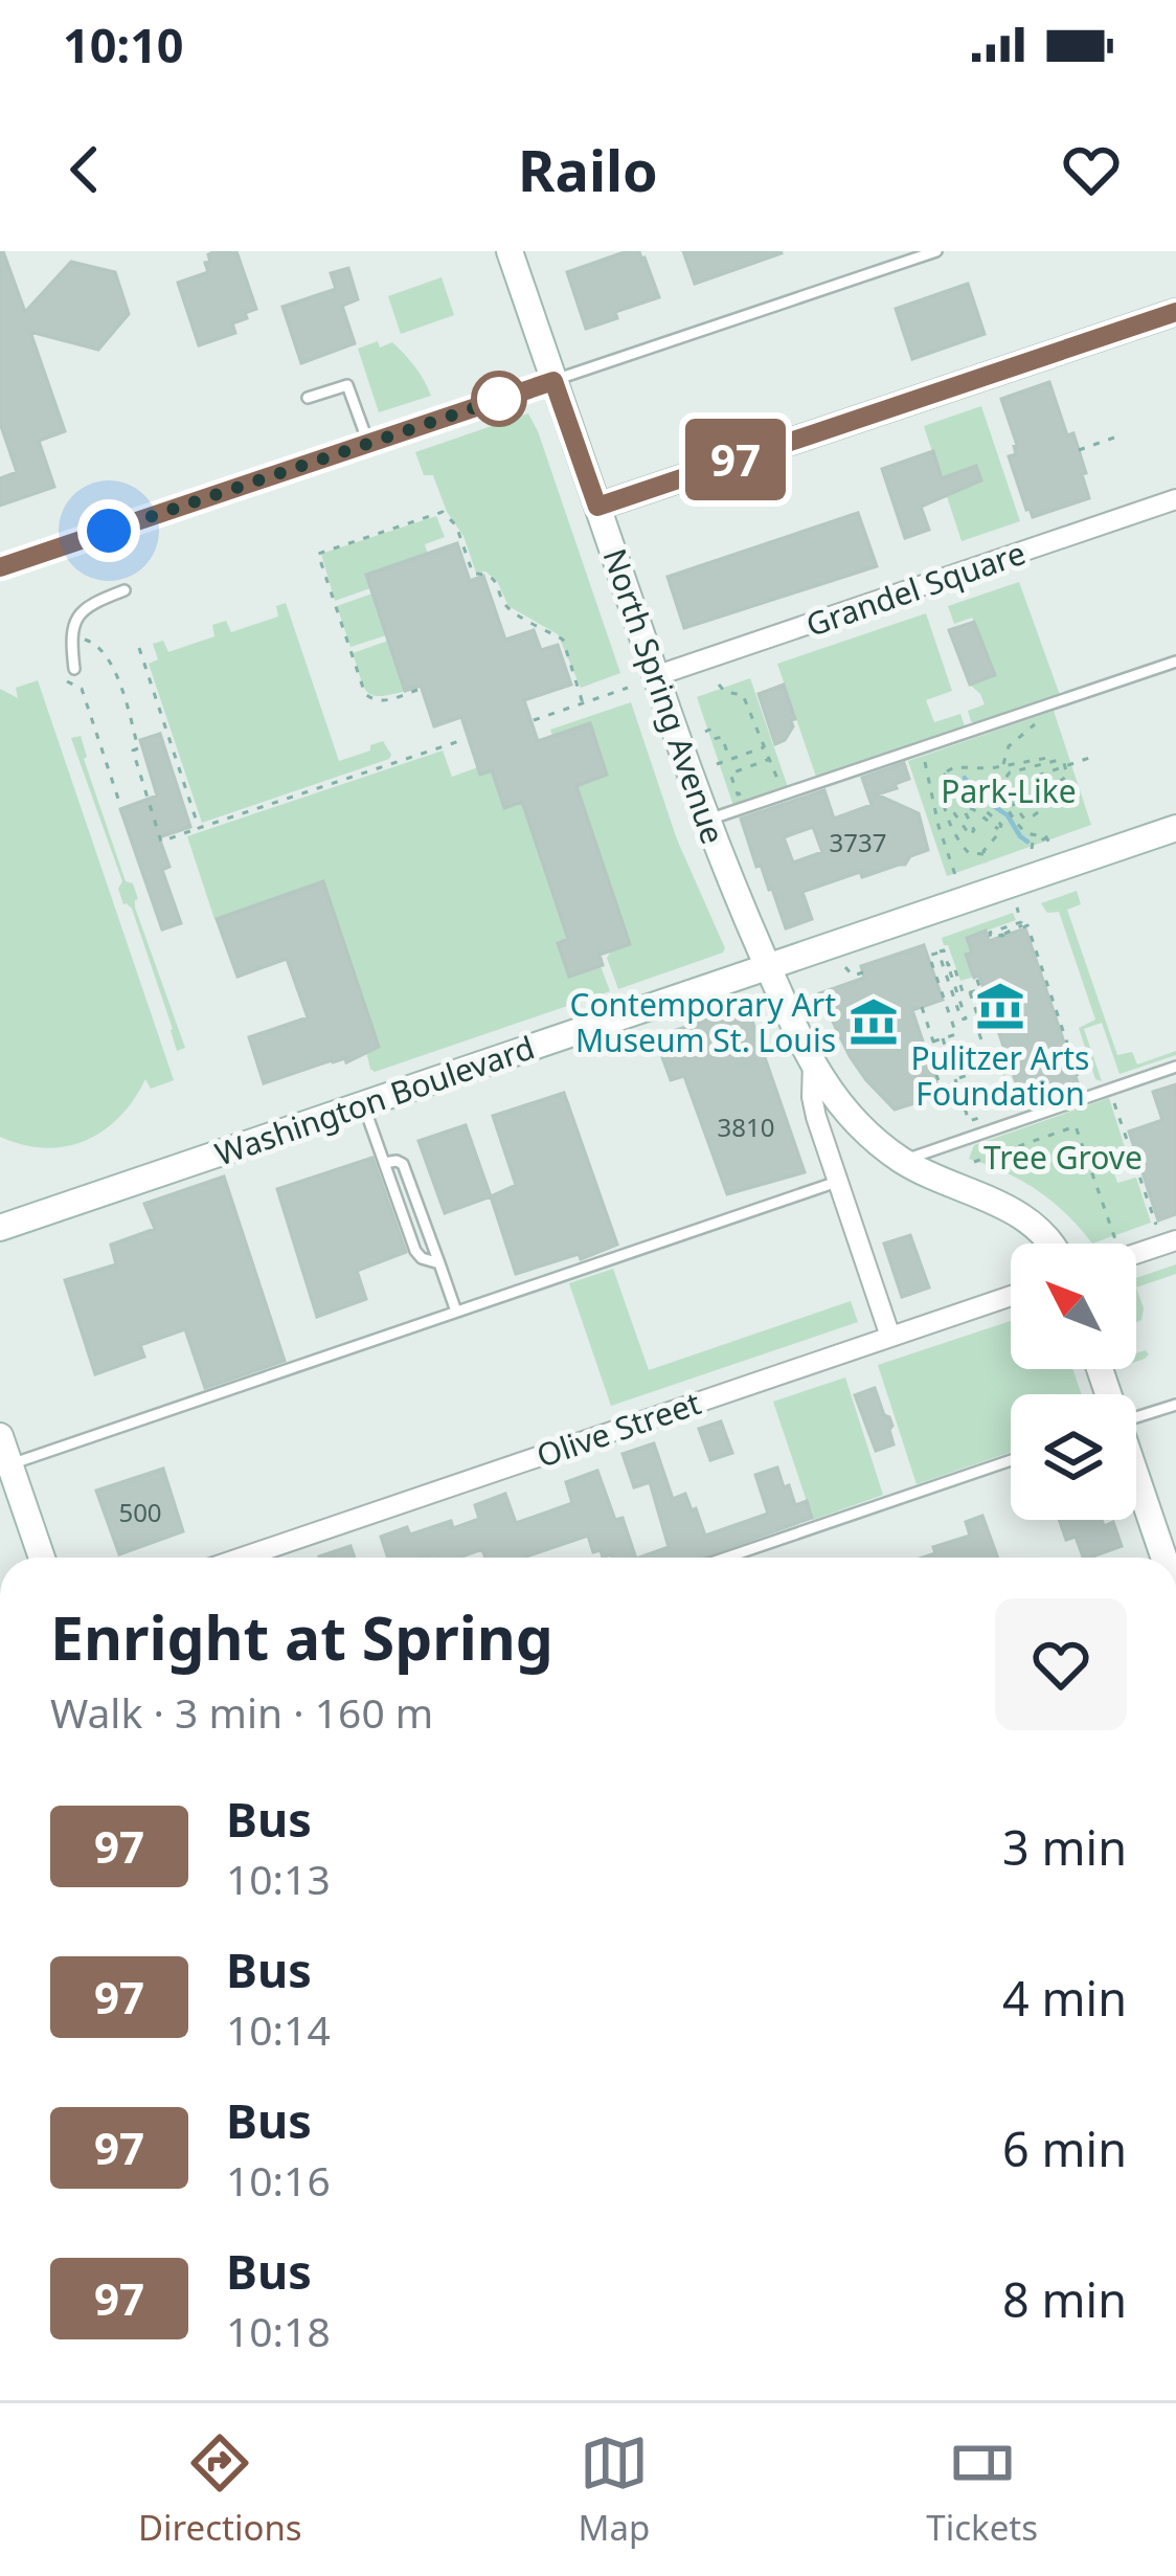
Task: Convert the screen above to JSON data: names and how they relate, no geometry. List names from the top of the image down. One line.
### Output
{"streets":{"street":["Grandel Square","North Spring Avenue","Washington Boulevard","Olive Street"]},"crossings":[["Grandel Square","North Spring Avenue"],["North Spring Avenue","Washington Boulevard"],["North Spring Avenue","Olive Street"]],"parks":["Park-Like","Tree Grove"],"places":{"museum":["Pulitzer Arts Foundation","Contemporary Art Museum St. Louis"]},"lines":["bus line 97"],"house_numbers":["3737","3810","500"],"north":"top left","page":{"status":"10:10","header":"Railo","on_map":"97","heading":["Enright at Spring","Walk · 3 min · 160 m"],"list":[{"mark":"97","name":"Bus","note":"10:13","value":"3 min"},{"mark":"97","name":"Bus","note":"10:14","value":"4 min"},{"mark":"97","name":"Bus","note":"10:16","value":"6 min"},{"mark":"97","name":"Bus","note":"10:18","value":"8 min"}],"tabs":["Directions","Map","Tickets"]}}
